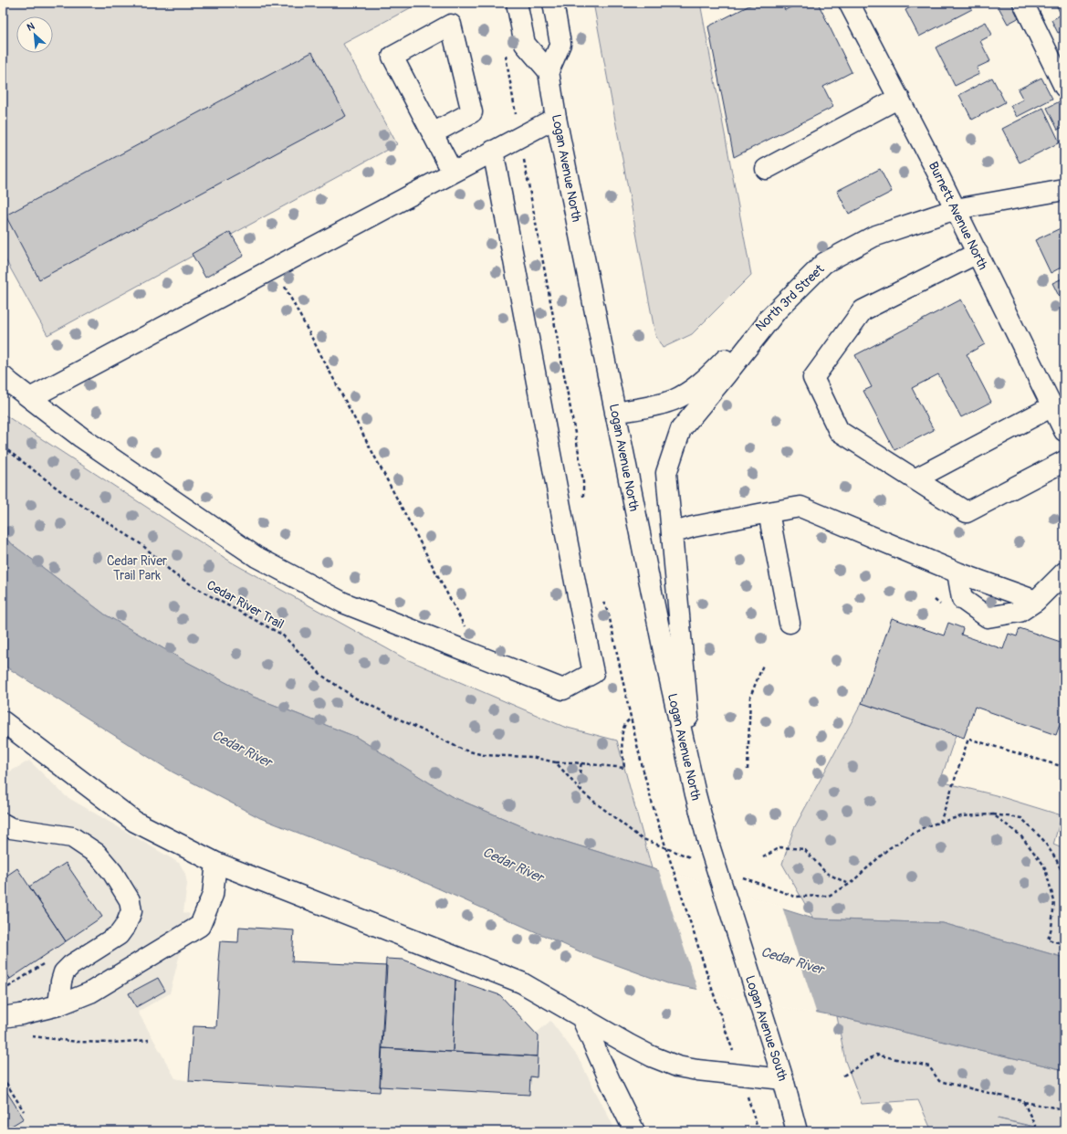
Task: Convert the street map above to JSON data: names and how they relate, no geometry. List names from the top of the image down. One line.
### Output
{"streets":{"main road":["Logan Avenue North","Burnett Avenue North","North 3rd Street","Logan Avenue South"],"path":["Cedar River Trail"]},"crossings":[["Logan Avenue North","North 3rd Street"],["Logan Avenue North","Logan Avenue South"],["Burnett Avenue North","North 3rd Street"]],"water":["Cedar River"],"parks":["Cedar River Trail Park"],"north":"top left"}
